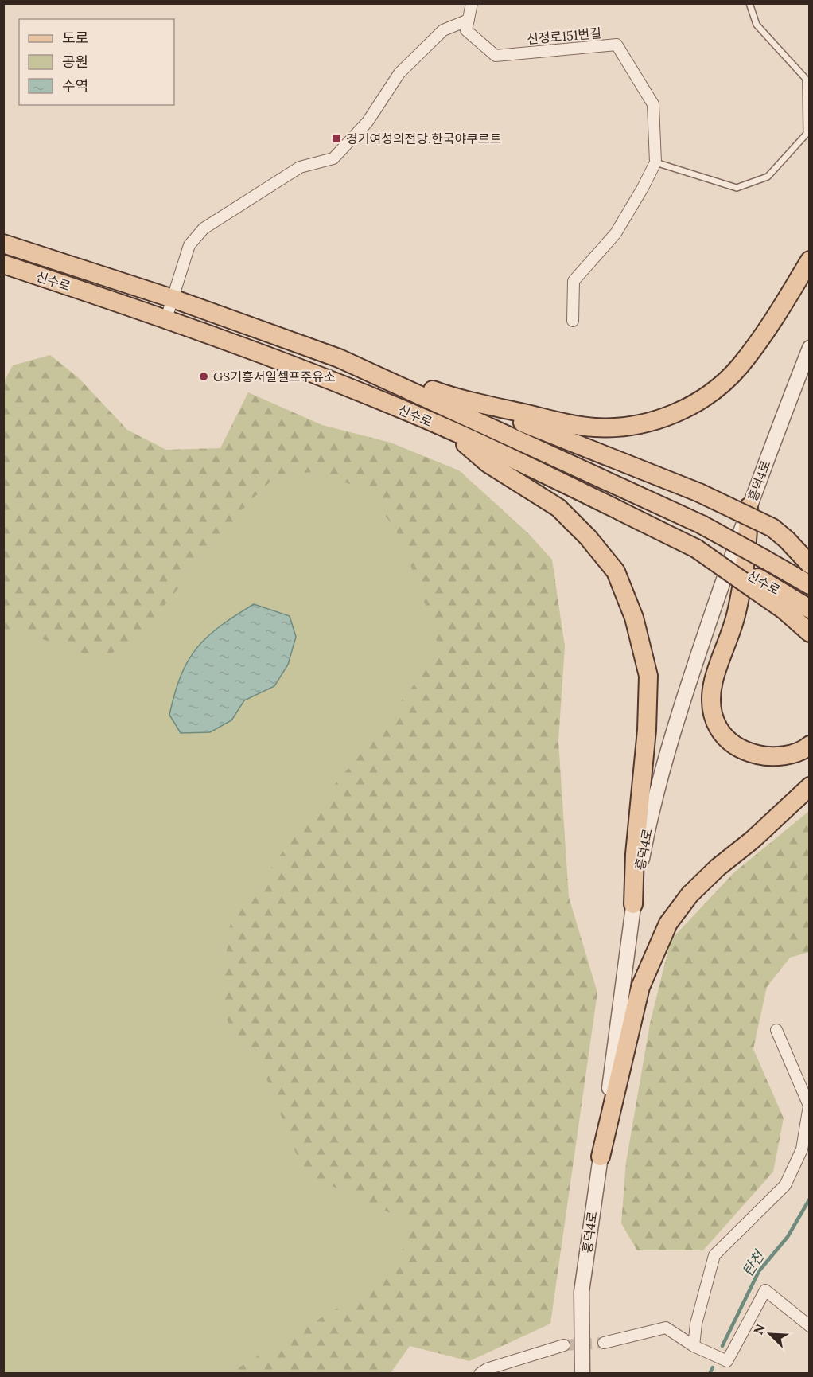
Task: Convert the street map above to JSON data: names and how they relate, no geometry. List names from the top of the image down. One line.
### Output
{"streets":{"main road":["신수로"],"street":["신정로151번길","흥덕4로"]},"water":["탄천"],"places":{"transit":["경기여성의전당.한국야쿠르트"],"other":["GS기흥서일셀프주유소"]},"legend":["도로","공원","수역"],"north":"top left"}
